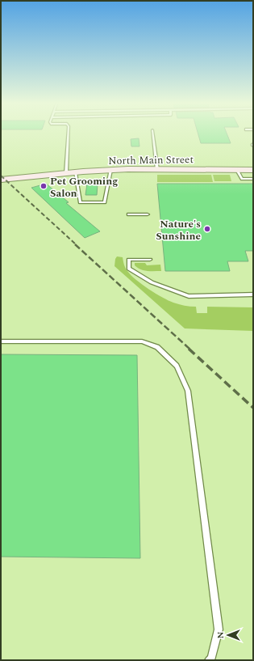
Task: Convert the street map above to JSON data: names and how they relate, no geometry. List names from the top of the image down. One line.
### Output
{"streets":{"main road":["North Main Street"]},"places":["Pet Grooming Salon","Nature's Sunshine"],"north":"left"}
